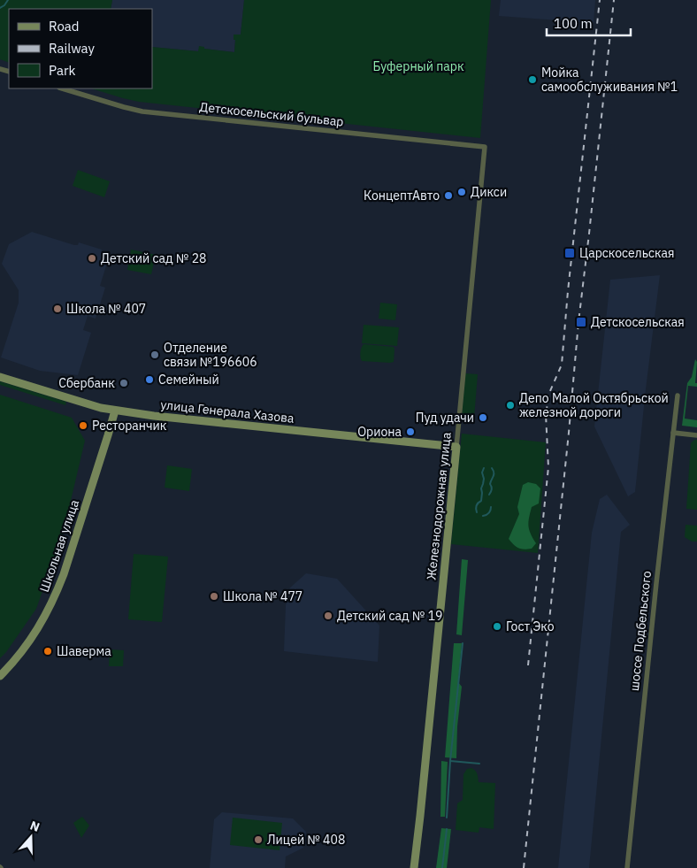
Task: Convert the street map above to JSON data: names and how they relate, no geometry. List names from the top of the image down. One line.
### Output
{"streets":{"street":["Детскосельский бульвар","улица Генерала Хазова","Железнодорожная улица","Школьная улица","шоссе Подбельского"]},"crossings":[["Детскосельский бульвар","Железнодорожная улица"],["улица Генерала Хазова","Железнодорожная улица"],["улица Генерала Хазова","Школьная улица"]],"parks":["Буферный парк"],"places":{"other":["Мойка самообслуживания №1","Дикси","КонцептАвто","Детский сад № 28","Школа № 407","Отделение связи №196606","Семейный","Сбербанк","Депо Малой Октябрьской железной дороги","Пуд удачи","Ресторанчик","Ориона","Школа № 477","Детский сад № 19","Гост Эко","Шаверма","Лицей № 408"],"transit":["Царскосельская","Детскосельская"]},"legend":["Road","Railway","Park"],"scale_bar":"100 m","north":"top"}
